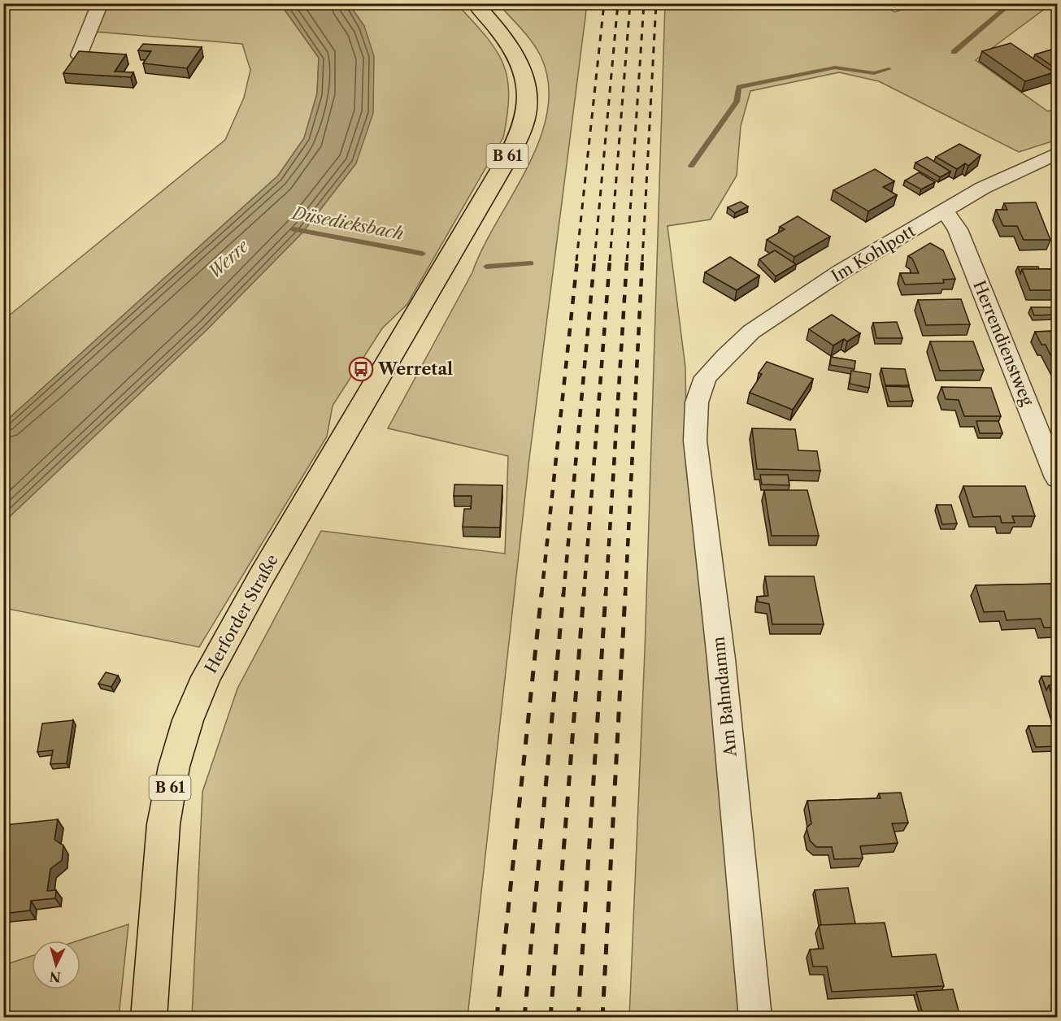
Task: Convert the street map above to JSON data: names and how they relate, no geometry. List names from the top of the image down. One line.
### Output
{"streets":{"main road":["B 61","Herforder Straße"],"street":["Im Kohlpott","Herrendienstweg","Am Bahndamm"]},"crossings":[["Im Kohlpott","Herrendienstweg"],["Im Kohlpott","Am Bahndamm"]],"water":["Düsedieksbach","Werre"],"places":{"bus stop":["Werretal"]},"north":"bottom"}
